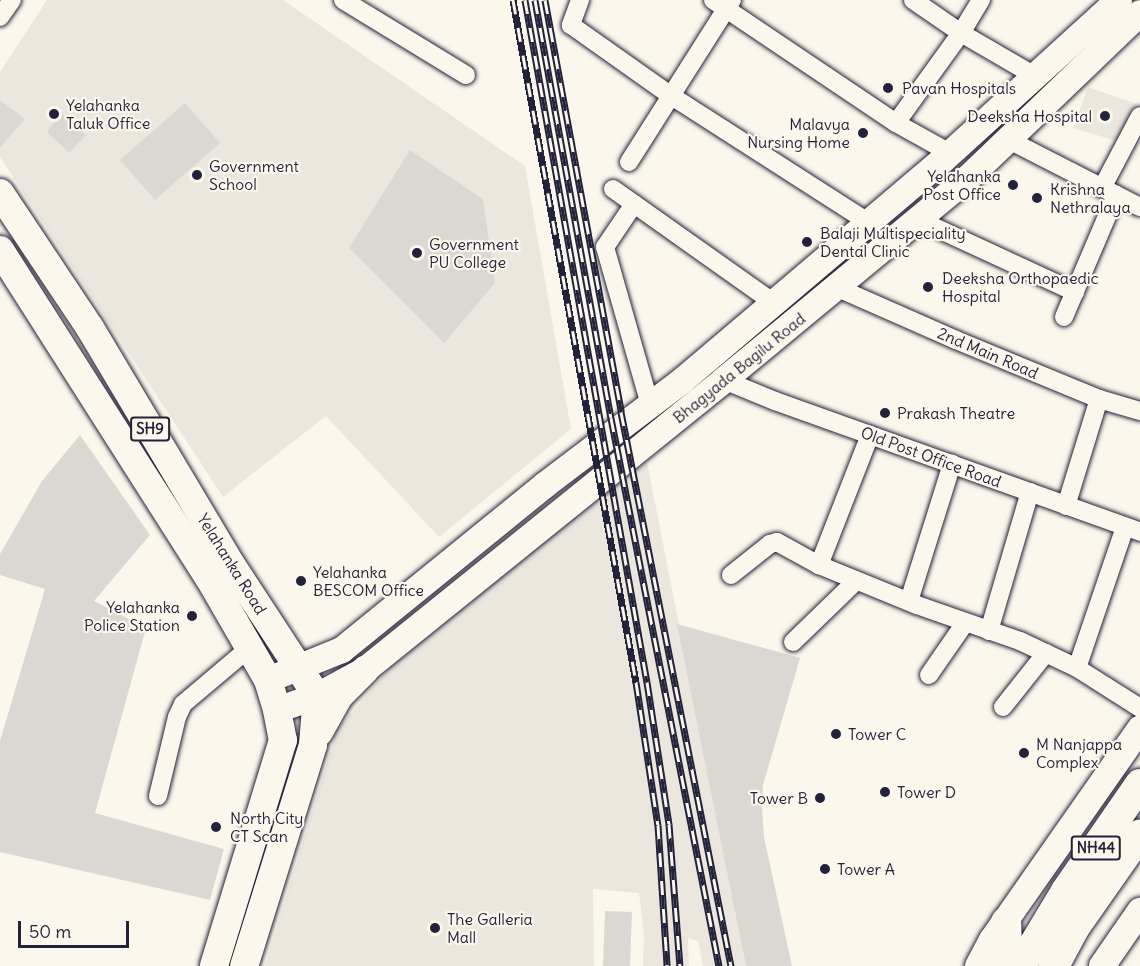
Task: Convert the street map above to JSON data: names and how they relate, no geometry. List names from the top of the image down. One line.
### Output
{"streets":{"highway":["NH44"],"main road":["Bhagyada Bagilu Road","SH9","Yelahanka Road"],"street":["2nd Main Road","Old Post Office Road"]},"crossings":[["2nd Main Road","Bhagyada Bagilu Road"],["Bhagyada Bagilu Road","Old Post Office Road"],["Bhagyada Bagilu Road","Yelahanka Road"]],"places":["Pavan Hospitals","Yelahanka Taluk Office","Deeksha Hospital","Malavya Nursing Home","Government School","Yelahanka Post Office","Krishna Nethralaya","Balaji Multispeciality Dental Clinic","Government PU College","Deeksha Orthopaedic Hospital","Prakash Theatre","Yelahanka BESCOM Office","Yelahanka Police Station","Tower C","M Nanjappa Complex","Tower D","Tower B","North City CT Scan","Tower A","The Galleria Mall"],"scale_bar":"50 m"}
